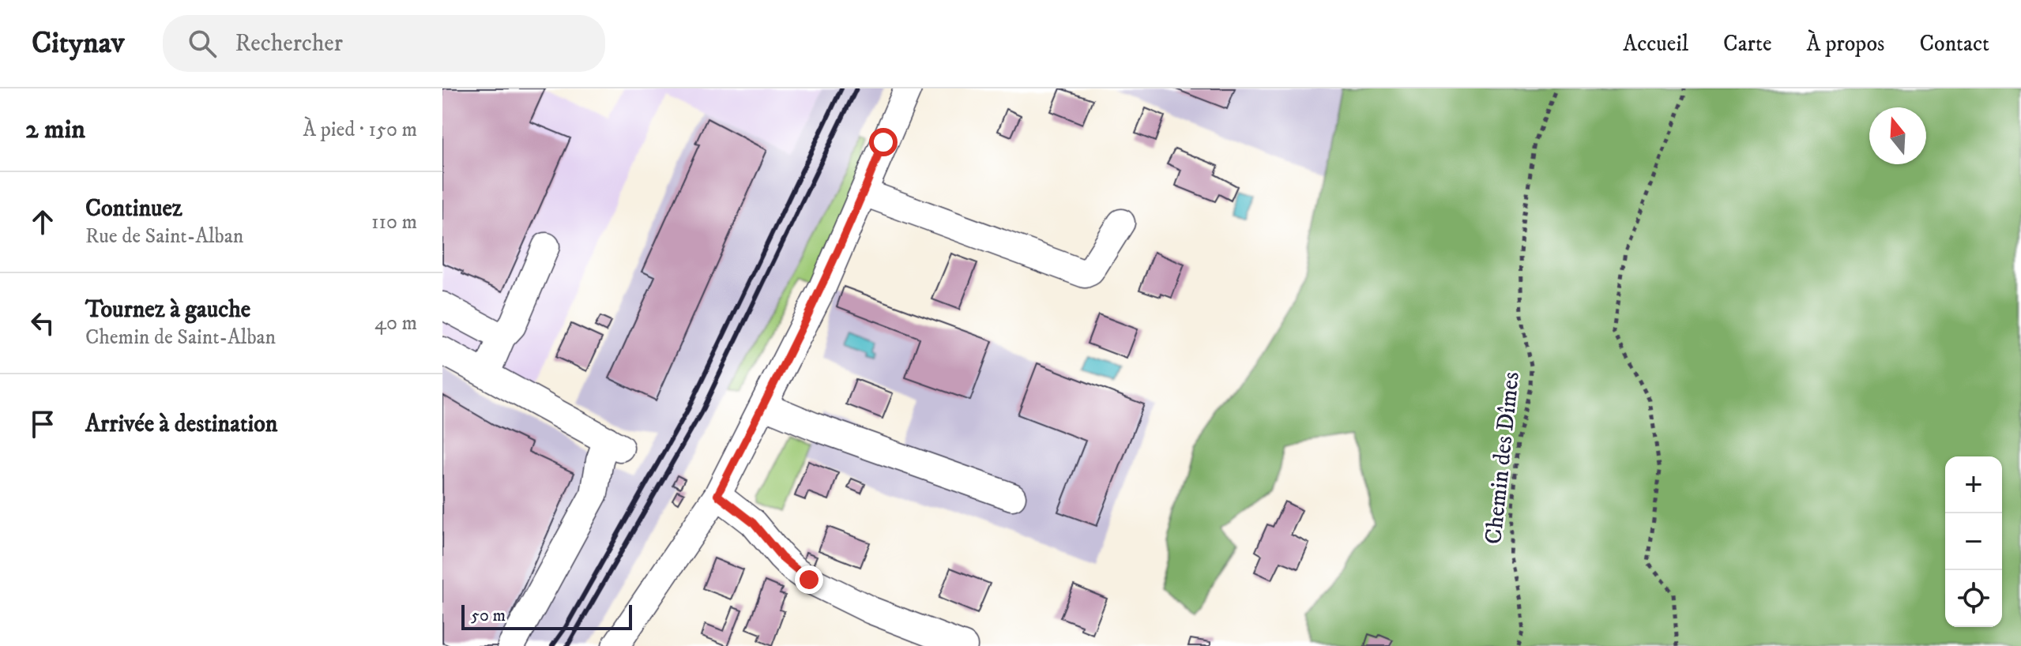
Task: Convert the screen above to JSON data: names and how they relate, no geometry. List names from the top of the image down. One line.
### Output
{"streets":{"path":["Chemin des Dîmes"]},"scale_bar":"50 m","north":"top","page":{"header":"Citynav","search":"Rechercher","nav":["Accueil","Carte","À propos","Contact"],"heading":["2 min","À pied · 150 m"],"list":[["Continuez","Rue de Saint-Alban","110 m"],["Tournez à gauche","Chemin de Saint-Alban","40 m"],"Arrivée à destination"],"map_buttons":["+","−"],"scale":"50 m"}}
